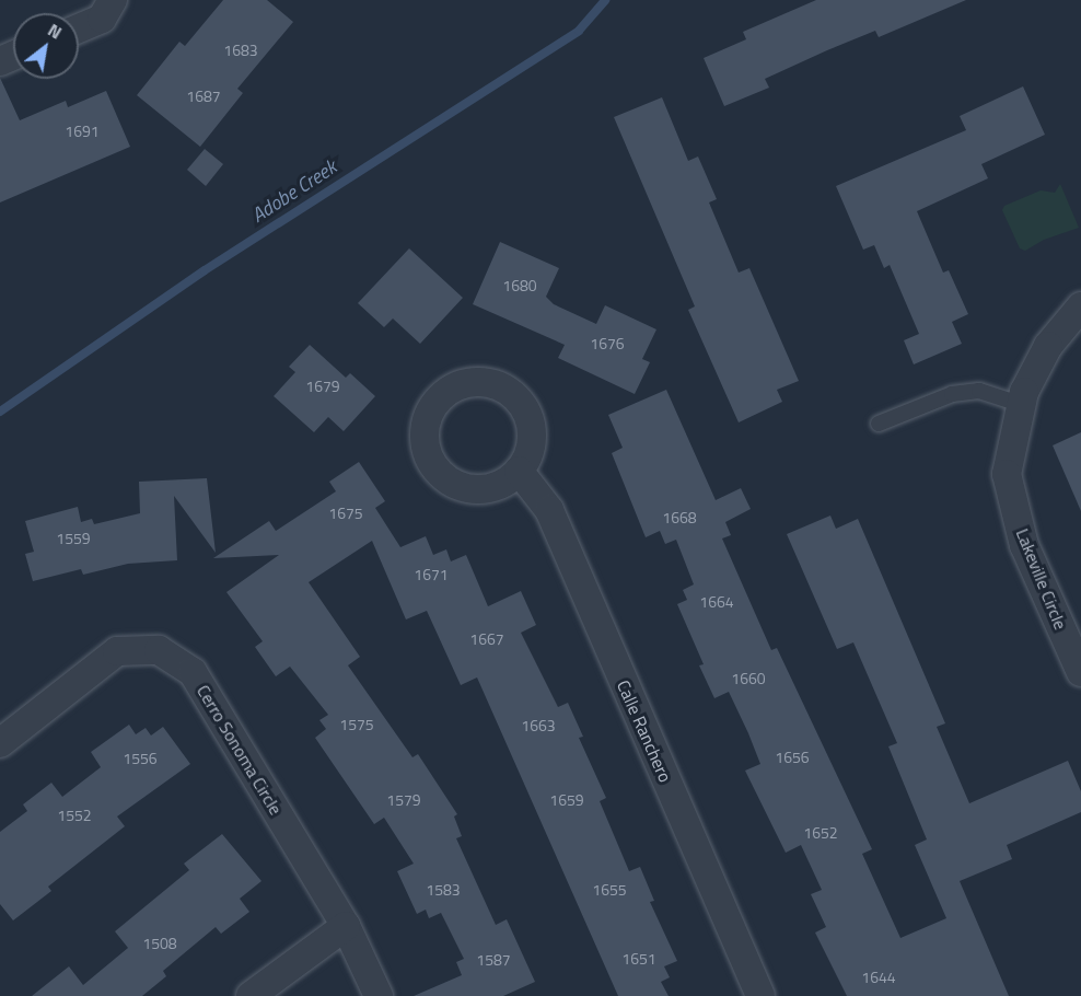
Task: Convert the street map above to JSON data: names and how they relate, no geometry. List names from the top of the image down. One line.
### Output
{"streets":{"street":["Lakeville Circle","Calle Ranchero","Cerro Sonoma Circle"]},"water":["Adobe Creek"],"house_numbers":["1683","1687","1691","1680","1676","1679","1675","1668","1559","1671","1664","1667","1660","1575","1663","1656","1556","1579","1659","1552","1652","1583","1655","1508","1651","1587","1644"],"north":"top right"}
